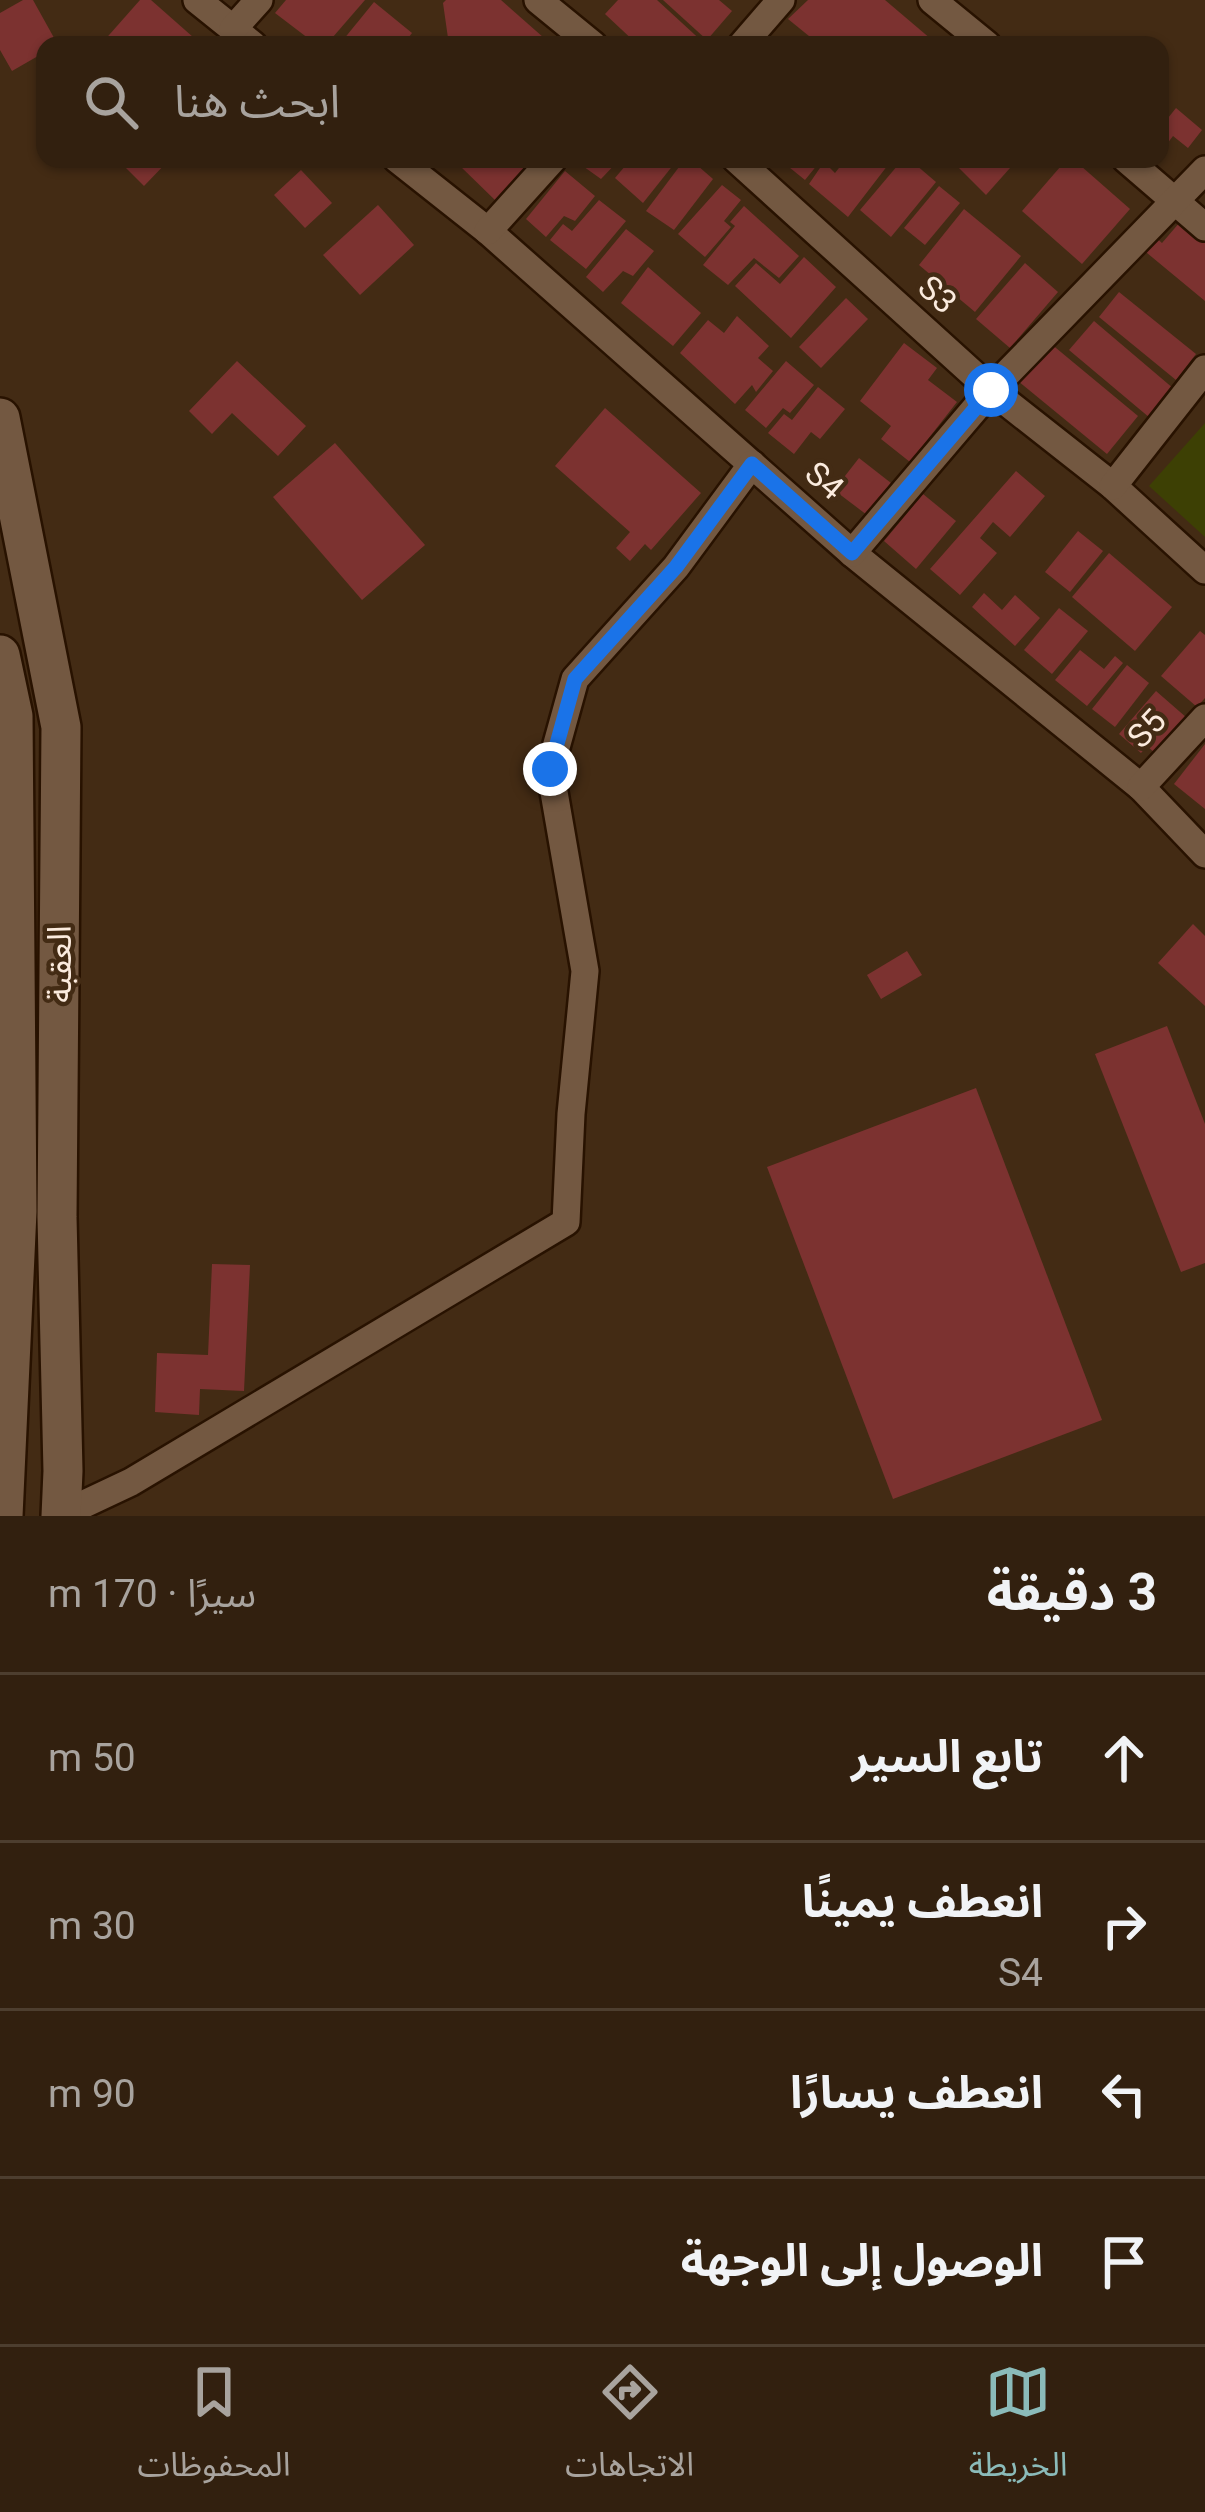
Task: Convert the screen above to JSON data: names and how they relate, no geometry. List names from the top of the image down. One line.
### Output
{"streets":{"main road":["العقبة"],"street":["S3","S4","S5"]},"crossings":[["S4","S5"]],"page":{"search":"ابحث هنا","heading":["3 دقيقة","سيرًا · 170 m"],"list":[["تابع السير","50 m"],["انعطف يمينًا","S4","30 m"],["انعطف يسارًا","90 m"],"الوصول إلى الوجهة"],"nav":["الخريطة","الاتجاهات","المحفوظات"]}}
